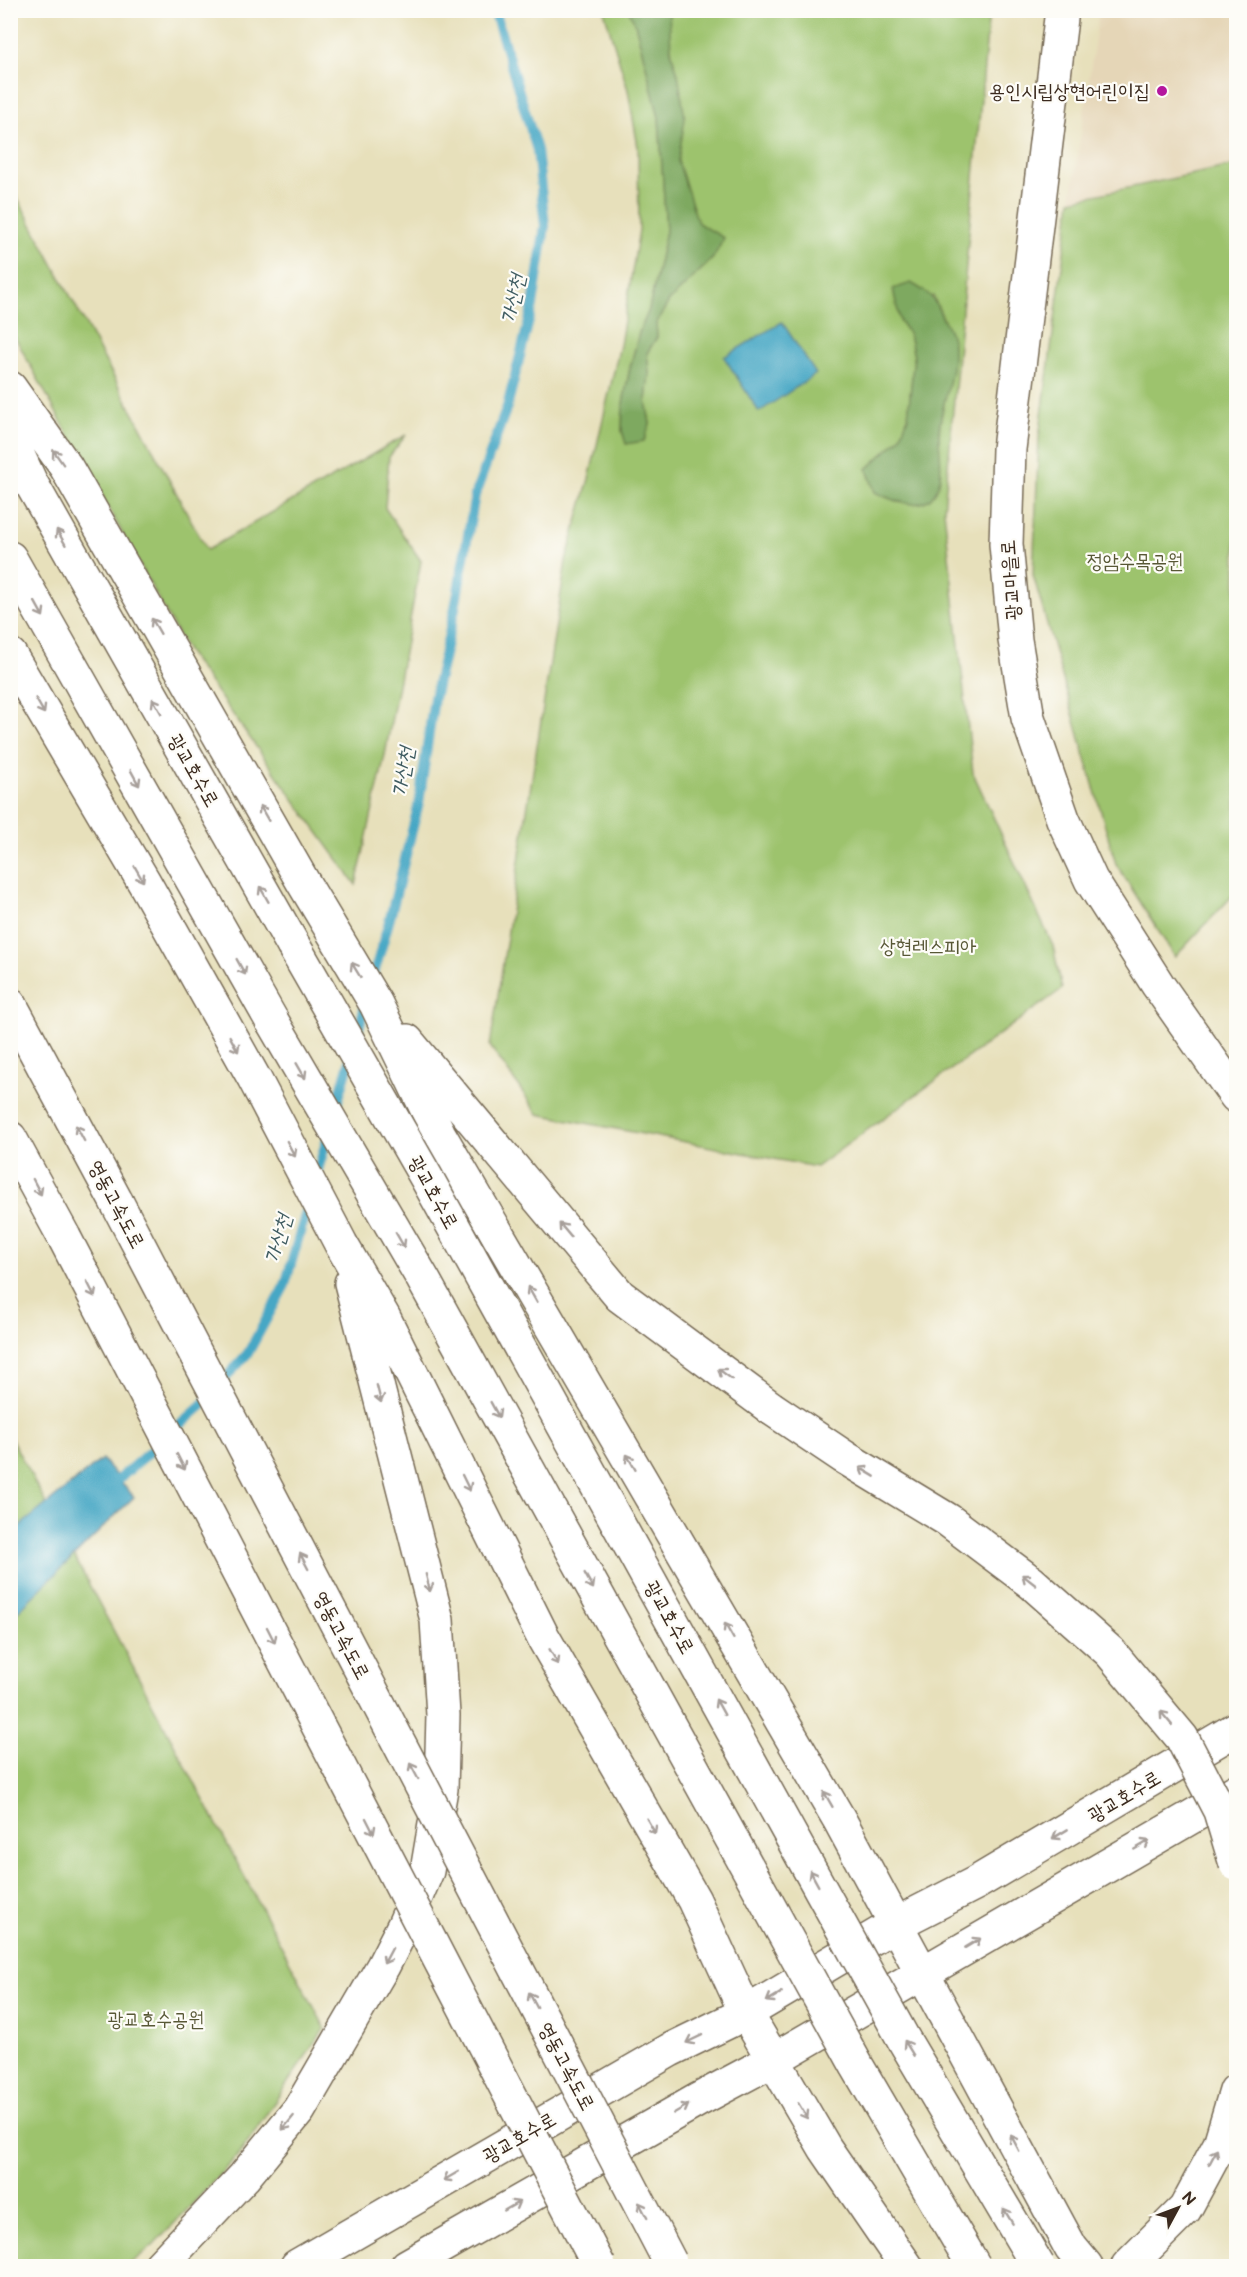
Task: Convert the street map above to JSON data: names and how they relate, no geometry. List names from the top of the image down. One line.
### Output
{"streets":{"main road":["광교마을로","광교호수로","영동고속도로"]},"water":["가산천"],"parks":["정암수목공원","상현레스피아","광교호수공원"],"places":["용인시립상현어린이집"],"north":"top right"}
